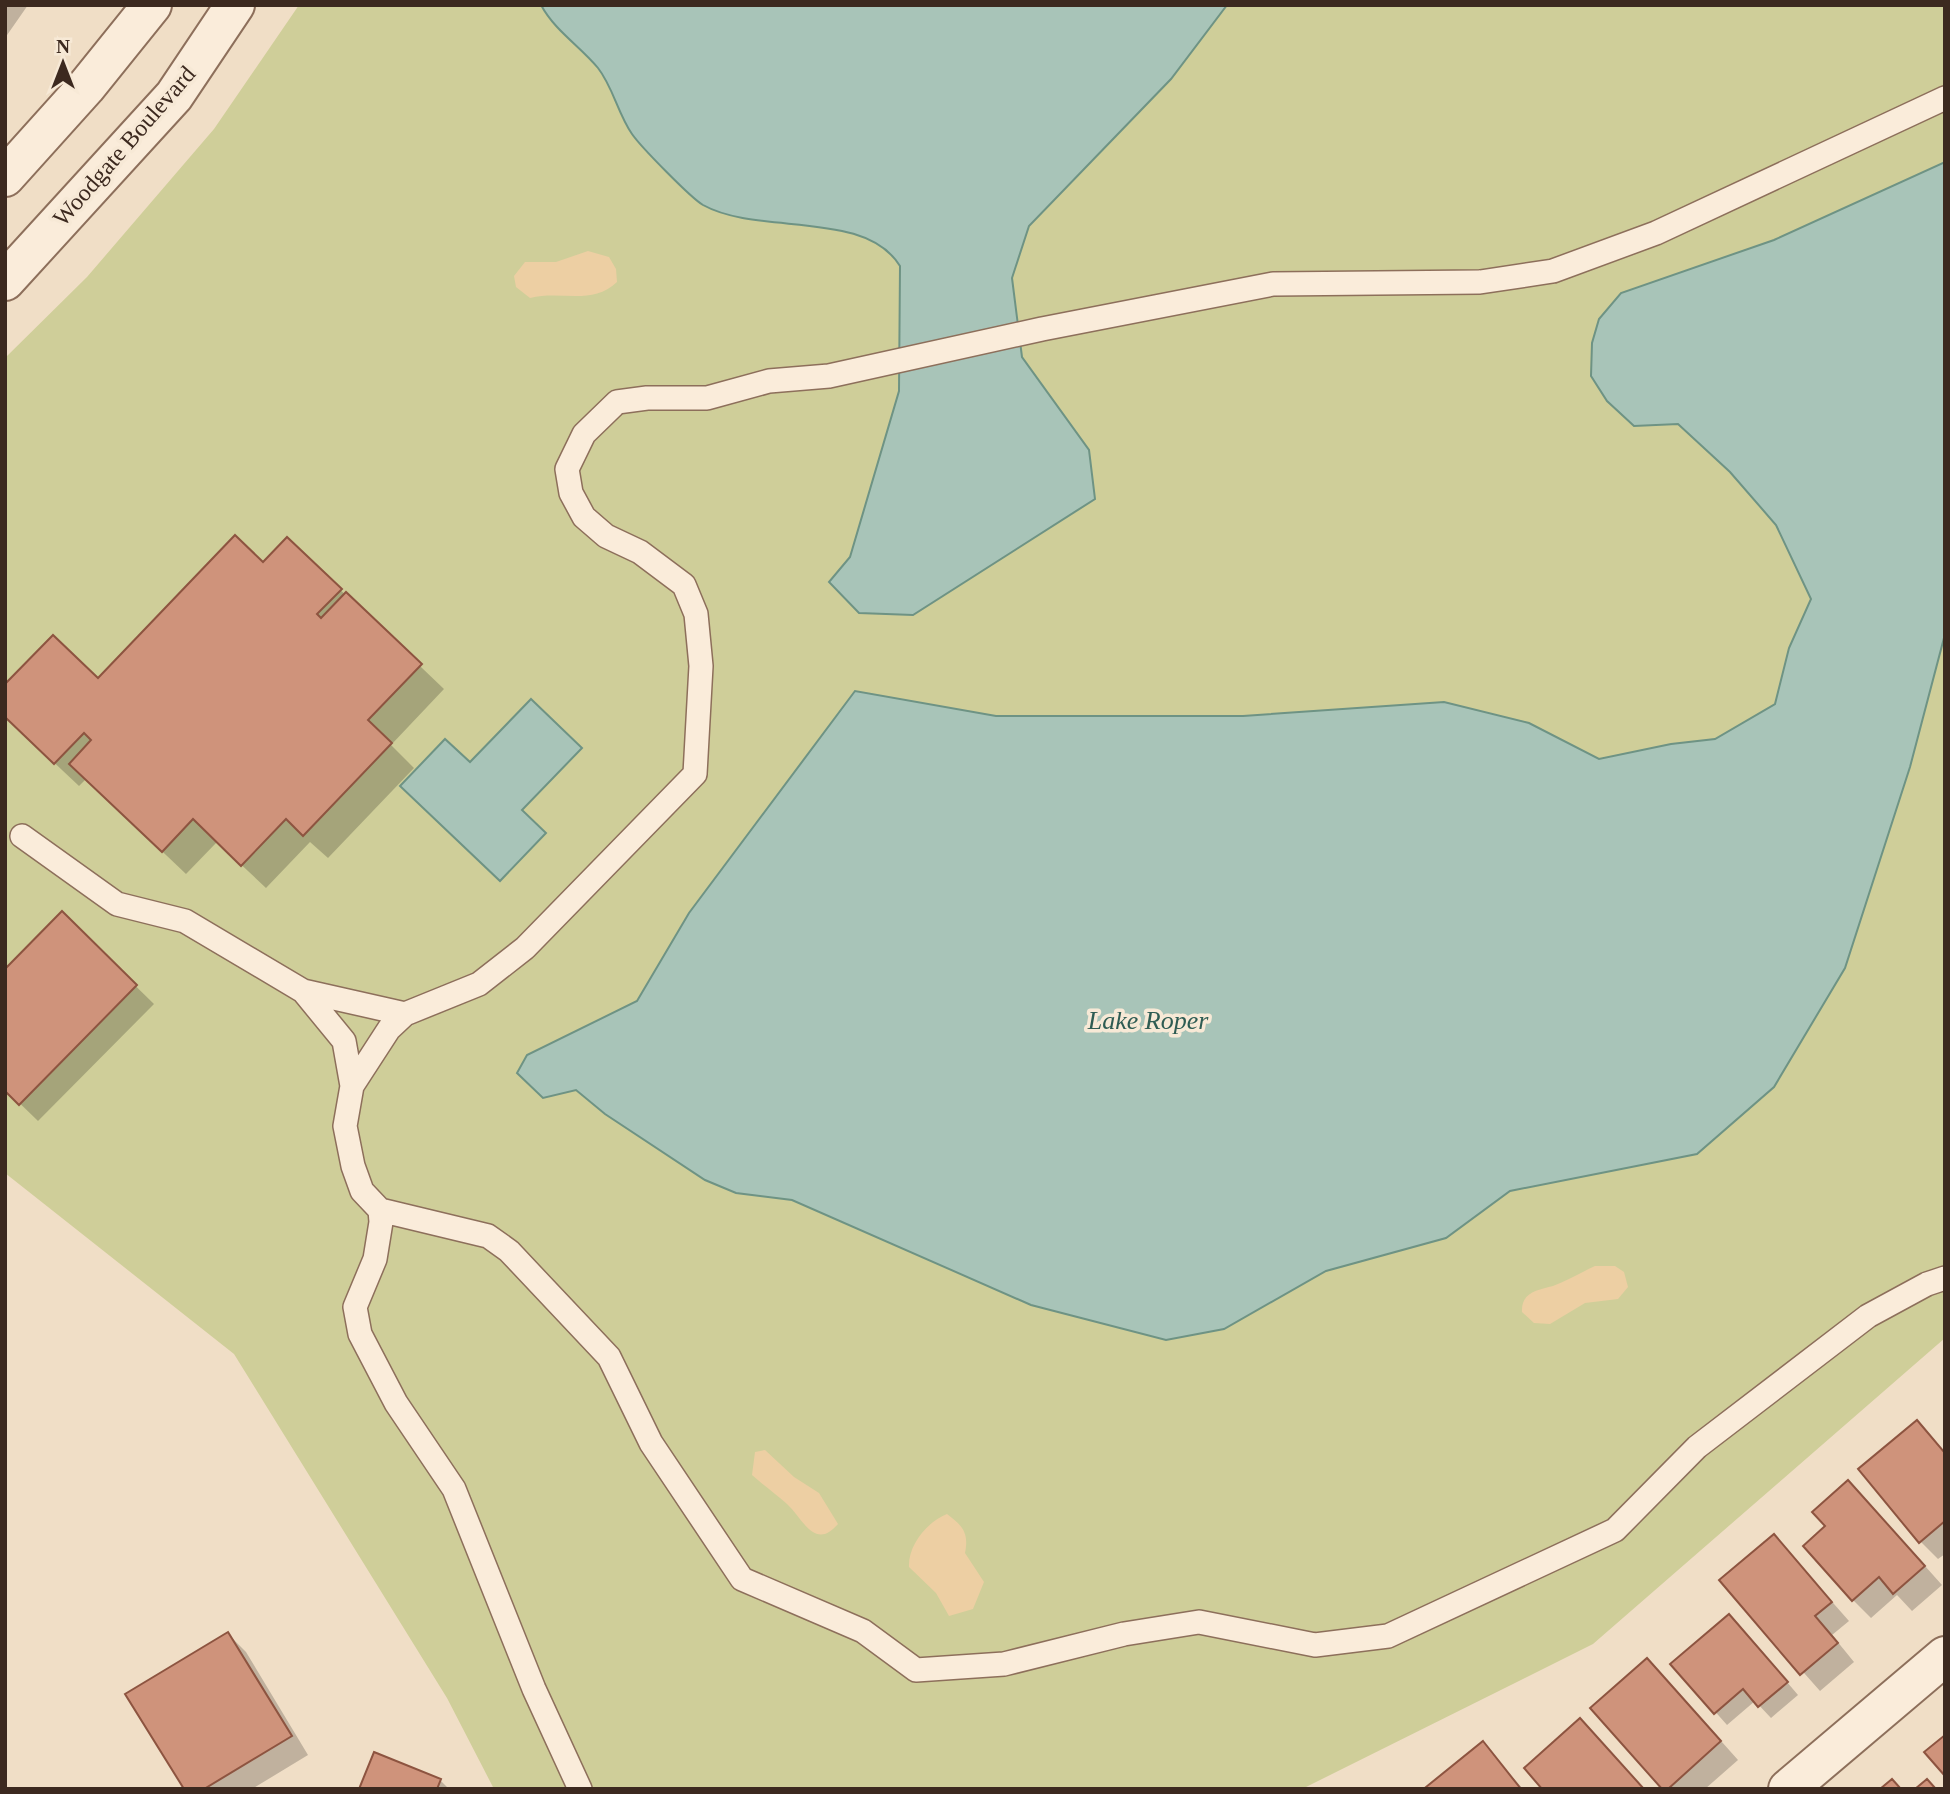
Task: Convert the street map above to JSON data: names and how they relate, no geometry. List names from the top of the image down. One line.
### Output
{"streets":{"street":["Woodgate Boulevard"]},"water":["Lake Roper"],"north":"top"}
